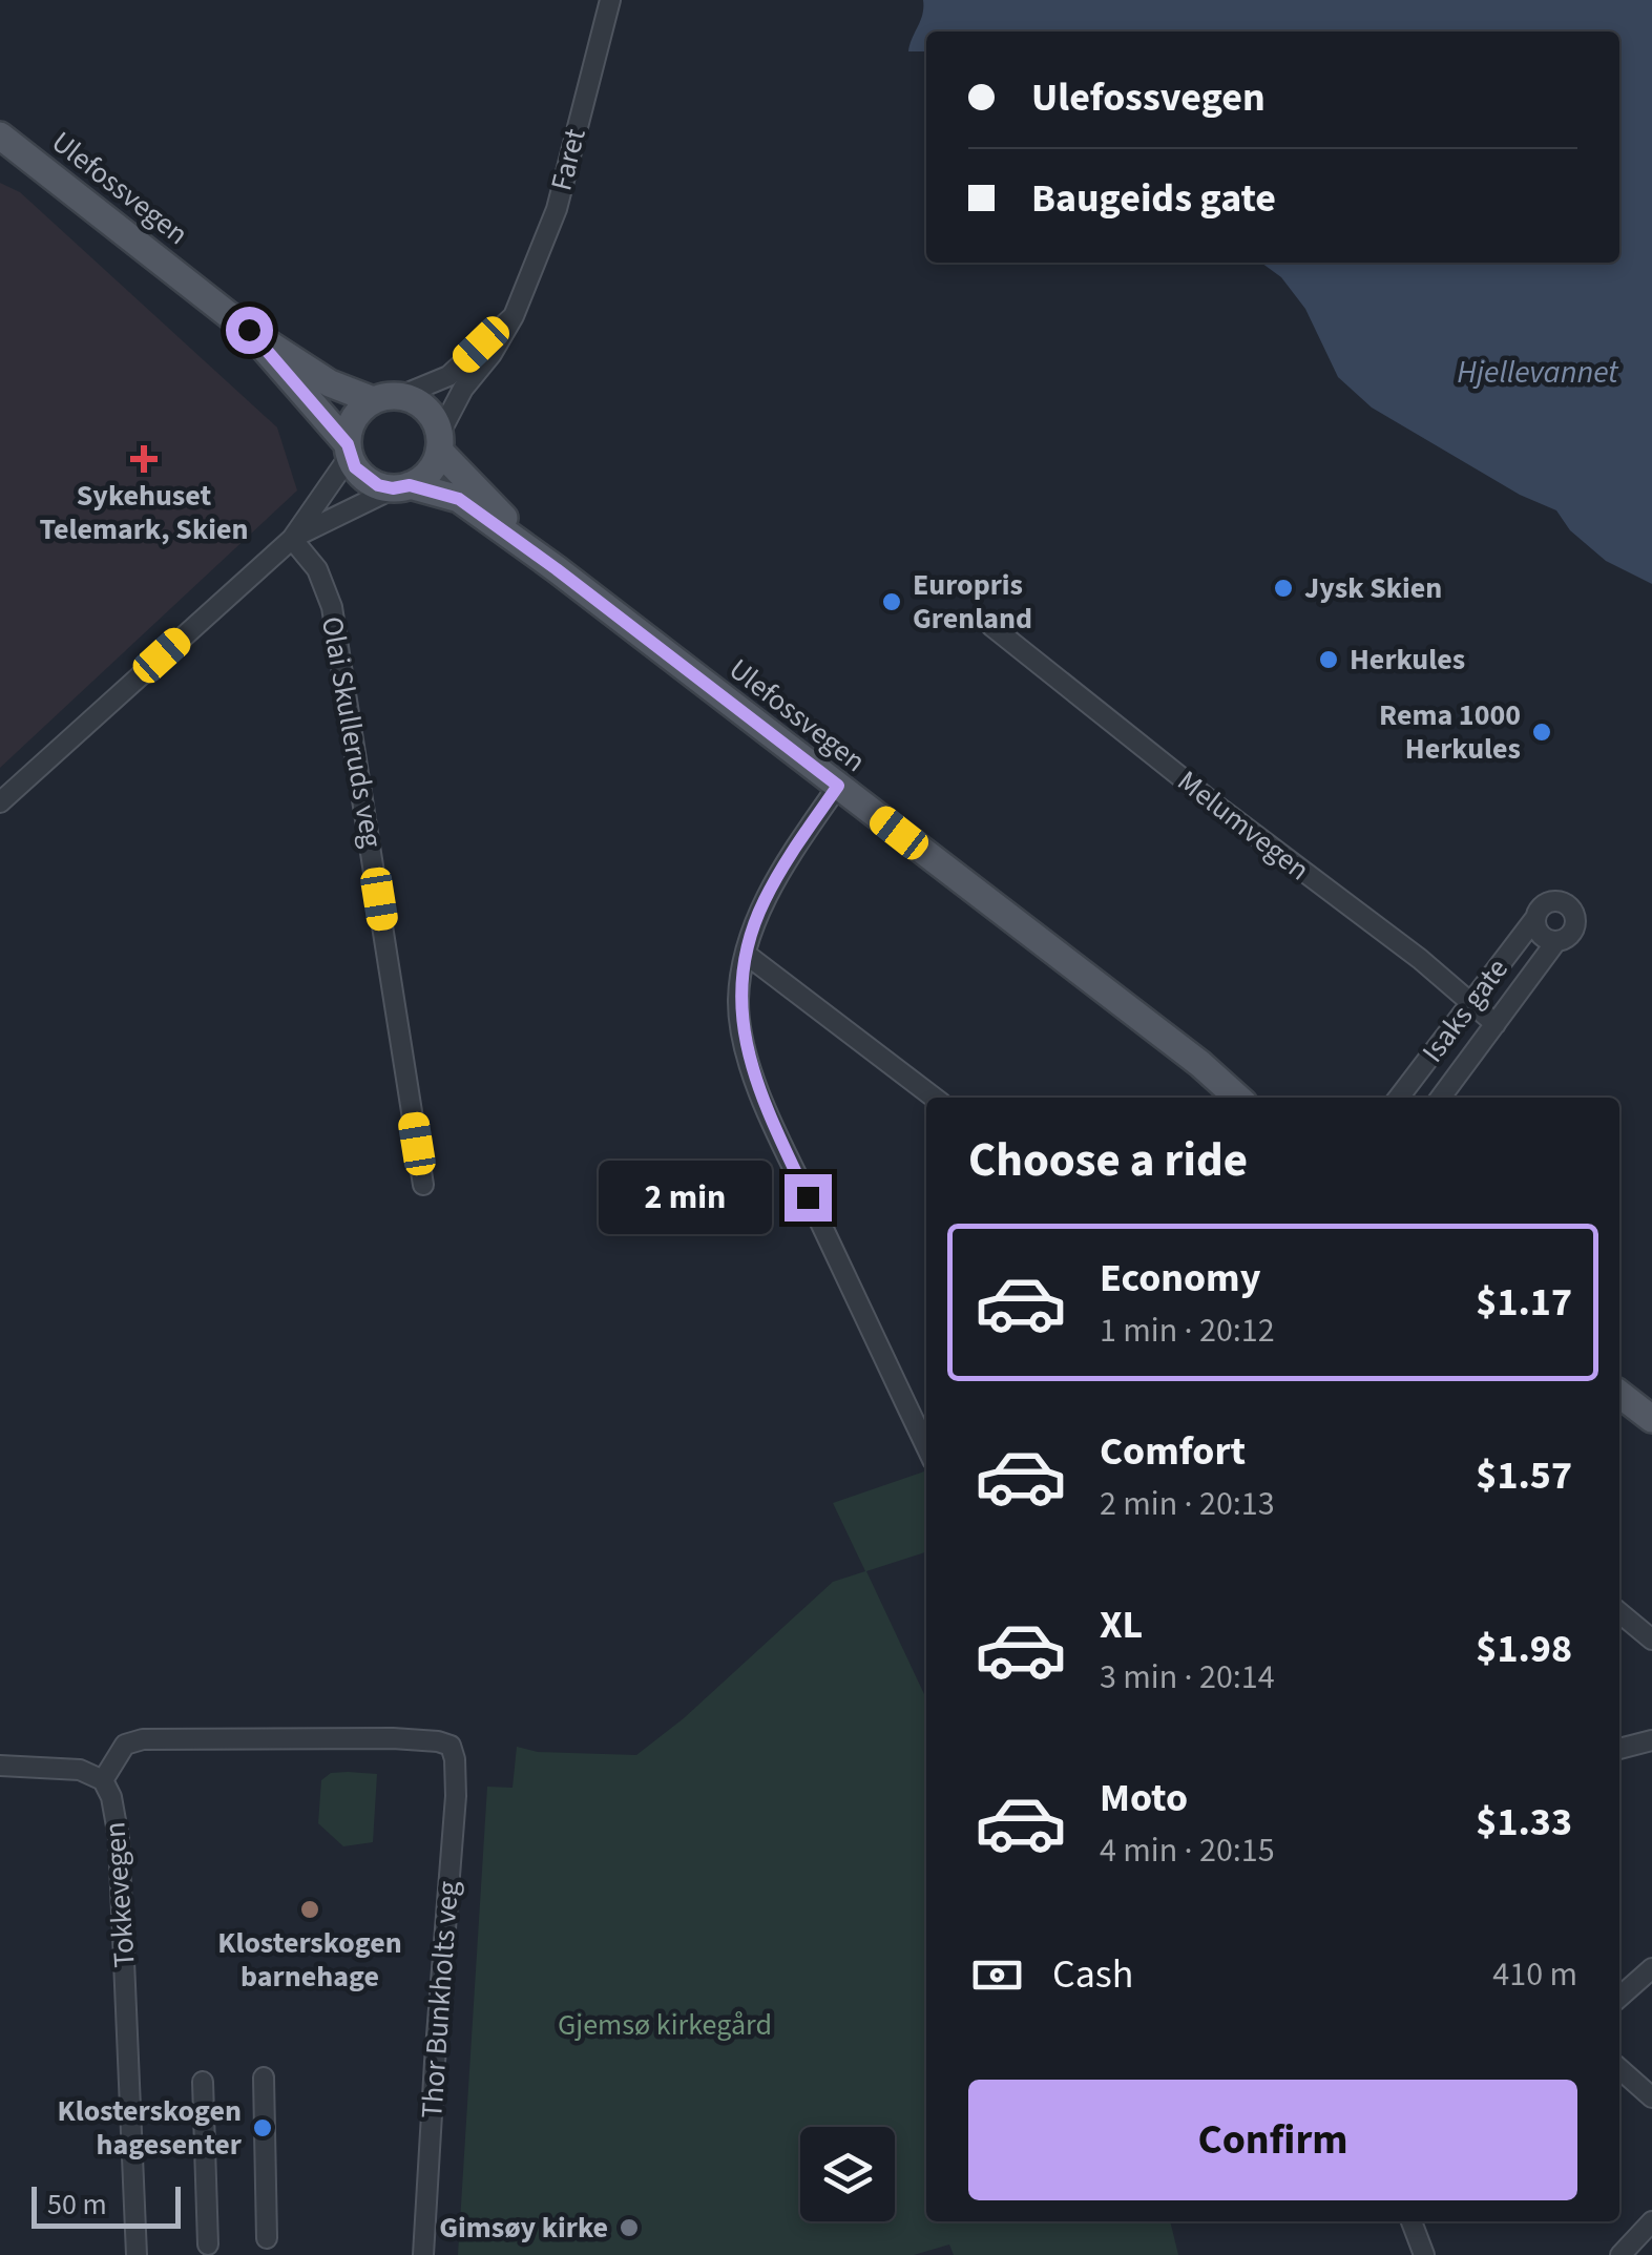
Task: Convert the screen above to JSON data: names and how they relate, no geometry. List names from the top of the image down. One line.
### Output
{"streets":{"main road":["Ulefossvegen"],"street":["Faret","Olai Skulleruds veg","Melumvegen","Isaks gate","Tokkevegen","Thor Bunkholts veg"]},"crossings":[["Faret","Ulefossvegen"],["Melumvegen","Isaks gate"],["Tokkevegen","Thor Bunkholts veg"]],"water":["Hjellevannet"],"parks":["Gjemsø kirkegård"],"places":{"health":["Sykehuset Telemark, Skien"],"other":["Jysk Skien","Europris Grenland","Herkules","Rema 1000 Herkules","Klosterskogen barnehage","Klosterskogen hagesenter","Gimsøy kirke"]},"scale_bar":"50 m","page":{"banner":["Ulefossvegen","Baugeids gate"],"heading":"Choose a ride","bubble":"2 min","list":[{"name":"Economy","note":"1 min · 20:12","value":"$1.17"},{"name":"Comfort","note":"2 min · 20:13","value":"$1.57"},{"name":"XL","note":"3 min · 20:14","value":"$1.98"},{"name":"Moto","note":"4 min · 20:15","value":"$1.33"}],"pay":["Cash","410 m"],"buttons":"Confirm","scale":"50 m"}}
